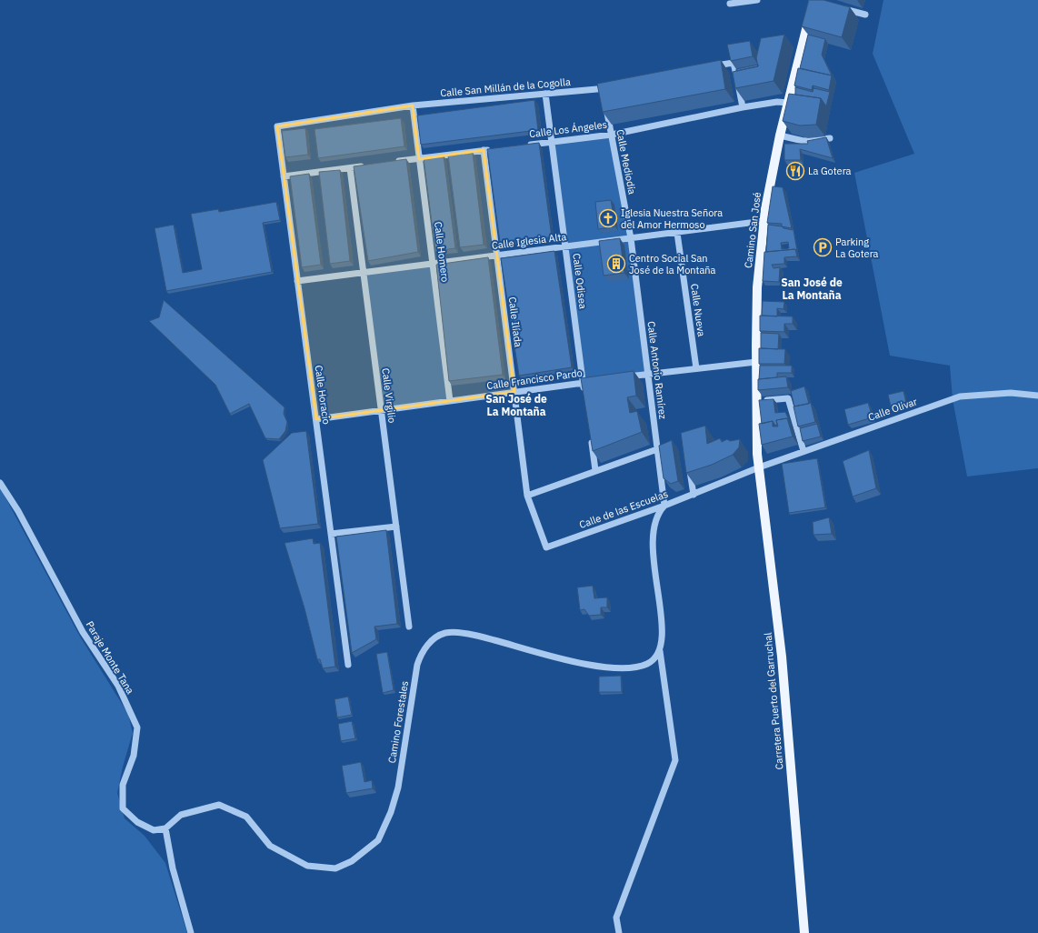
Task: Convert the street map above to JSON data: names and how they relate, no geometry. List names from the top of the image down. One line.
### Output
{"streets":{"main road":["Camino San José","Carretera Puerto del Garruchal"],"street":["Calle San Millán de la Cogolla","Calle Los Ángeles","Calle Mediodía","Calle Iglesia Alta","Calle Homero","Calle Odisea","Calle Nueva","Calle Ilíada","Calle Antonio Ramírez","Calle Francisco Pardo","Calle Horacio","Calle Virgilio","Calle Olivar","Calle de las Escuelas","Paraje Monte Tana","Camino Forestales"]},"crossings":[["Calle San Millán de la Cogolla","Calle Homero"],["Calle San Millán de la Cogolla","Calle Odisea"],["Calle San Millán de la Cogolla","Calle Horacio"],["Calle Los Ángeles","Calle Mediodía"],["Calle Los Ángeles","Camino San José"],["Calle Los Ángeles","Calle Odisea"],["Calle Mediodía","Calle Iglesia Alta"],["Calle Mediodía","Calle Antonio Ramírez"],["Camino San José","Calle Iglesia Alta"],["Camino San José","Calle Olivar"],["Camino San José","Calle de las Escuelas"],["Camino San José","Carretera Puerto del Garruchal"],["Calle Iglesia Alta","Calle Homero"],["Calle Iglesia Alta","Calle Odisea"],["Calle Iglesia Alta","Calle Nueva"],["Calle Iglesia Alta","Calle Ilíada"],["Calle Iglesia Alta","Calle Antonio Ramírez"],["Calle Iglesia Alta","Calle Horacio"],["Calle Iglesia Alta","Calle Virgilio"],["Calle Homero","Calle Francisco Pardo"],["Calle Odisea","Calle Francisco Pardo"],["Calle Ilíada","Calle Francisco Pardo"],["Calle Ilíada","Calle de las Escuelas"],["Calle Antonio Ramírez","Calle de las Escuelas"],["Calle Francisco Pardo","Calle Horacio"],["Calle Francisco Pardo","Calle Virgilio"],["Calle Olivar","Calle de las Escuelas"],["Calle Olivar","Carretera Puerto del Garruchal"],["Calle de las Escuelas","Carretera Puerto del Garruchal"],["Paraje Monte Tana","Camino Forestales"]],"districts":["San José de La Montaña","San José de La Montaña"],"places":{"restaurant":["La Gotera"],"church":["Iglesia Nuestra Señora del Amor Hermoso"],"parking":["Parking La Gotera"],"building":["Centro Social San José de la Montaña"]}}
